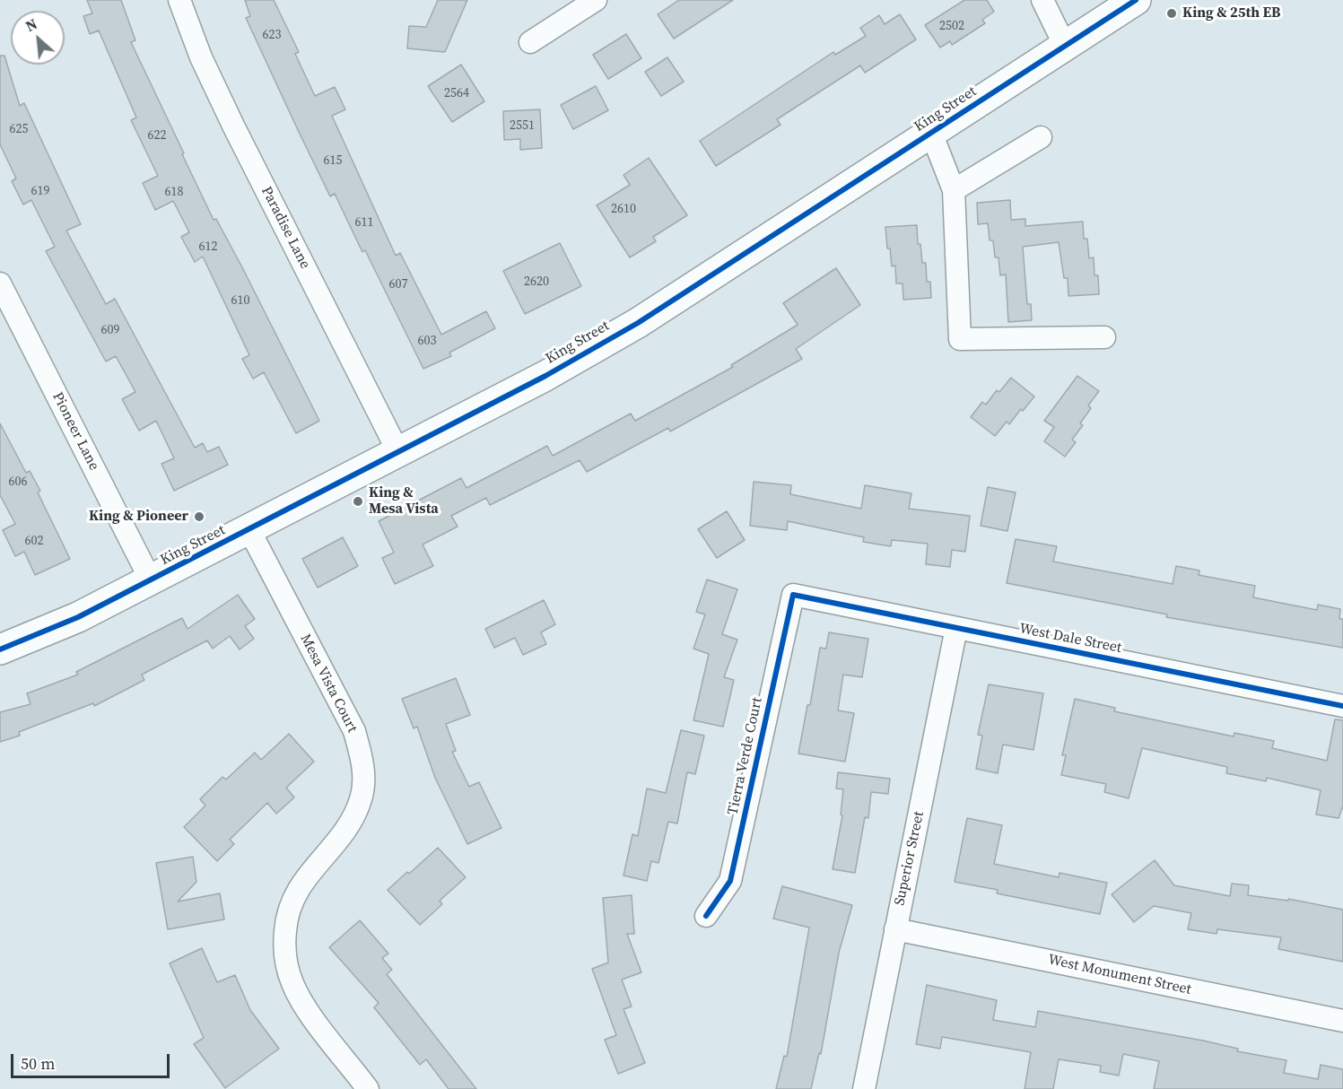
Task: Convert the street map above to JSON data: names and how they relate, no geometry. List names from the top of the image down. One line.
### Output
{"streets":{"street":["King Street","Paradise Lane","Pioneer Lane","West Dale Street","Mesa Vista Court","Tierra Verde Court","Superior Street","West Monument Street"]},"crossings":[["King Street","Paradise Lane"],["King Street","Pioneer Lane"],["King Street","Mesa Vista Court"],["West Dale Street","Tierra Verde Court"],["West Dale Street","Superior Street"],["Superior Street","West Monument Street"]],"places":["King & 25th EB","King & Mesa Vista","King & Pioneer"],"house_numbers":["2502","623","2564","2551","625","622","615","619","618","2610","611","612","2620","607","610","609","603","606","602"],"scale_bar":"50 m","north":"top left"}
